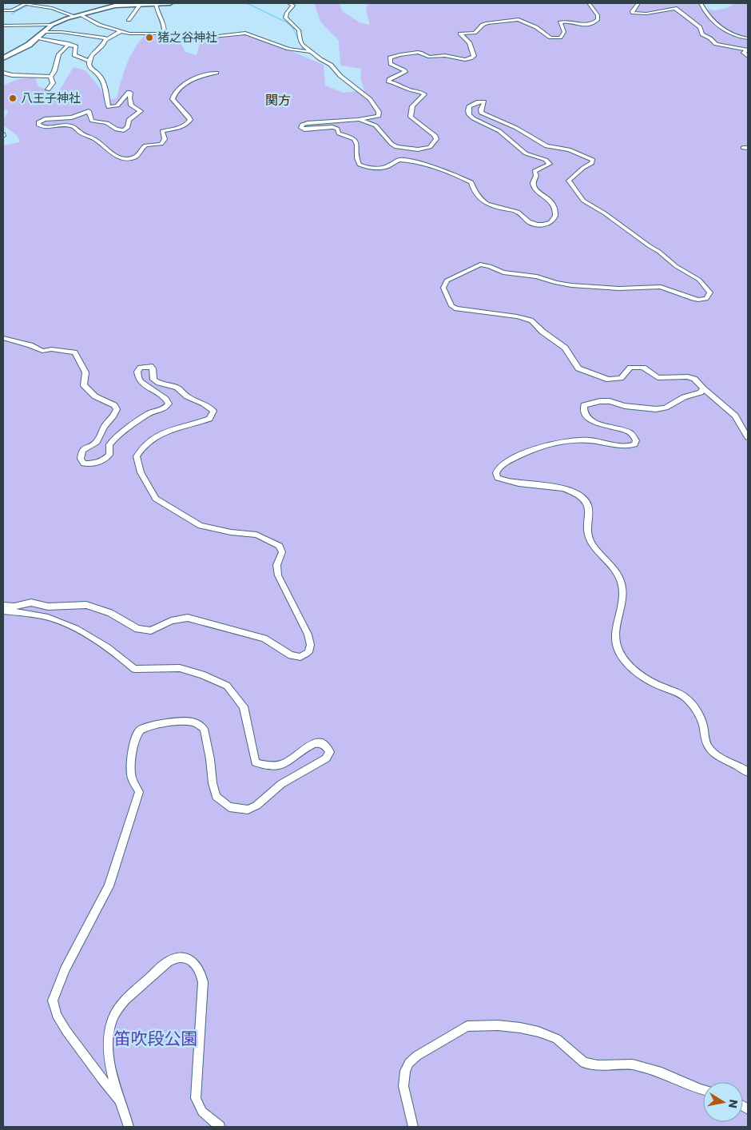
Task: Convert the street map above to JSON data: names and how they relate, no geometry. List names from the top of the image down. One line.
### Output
{"districts":["関方"],"parks":["笛吹段公園"],"places":["猪之谷神社","八王子神社"],"north":"right"}
